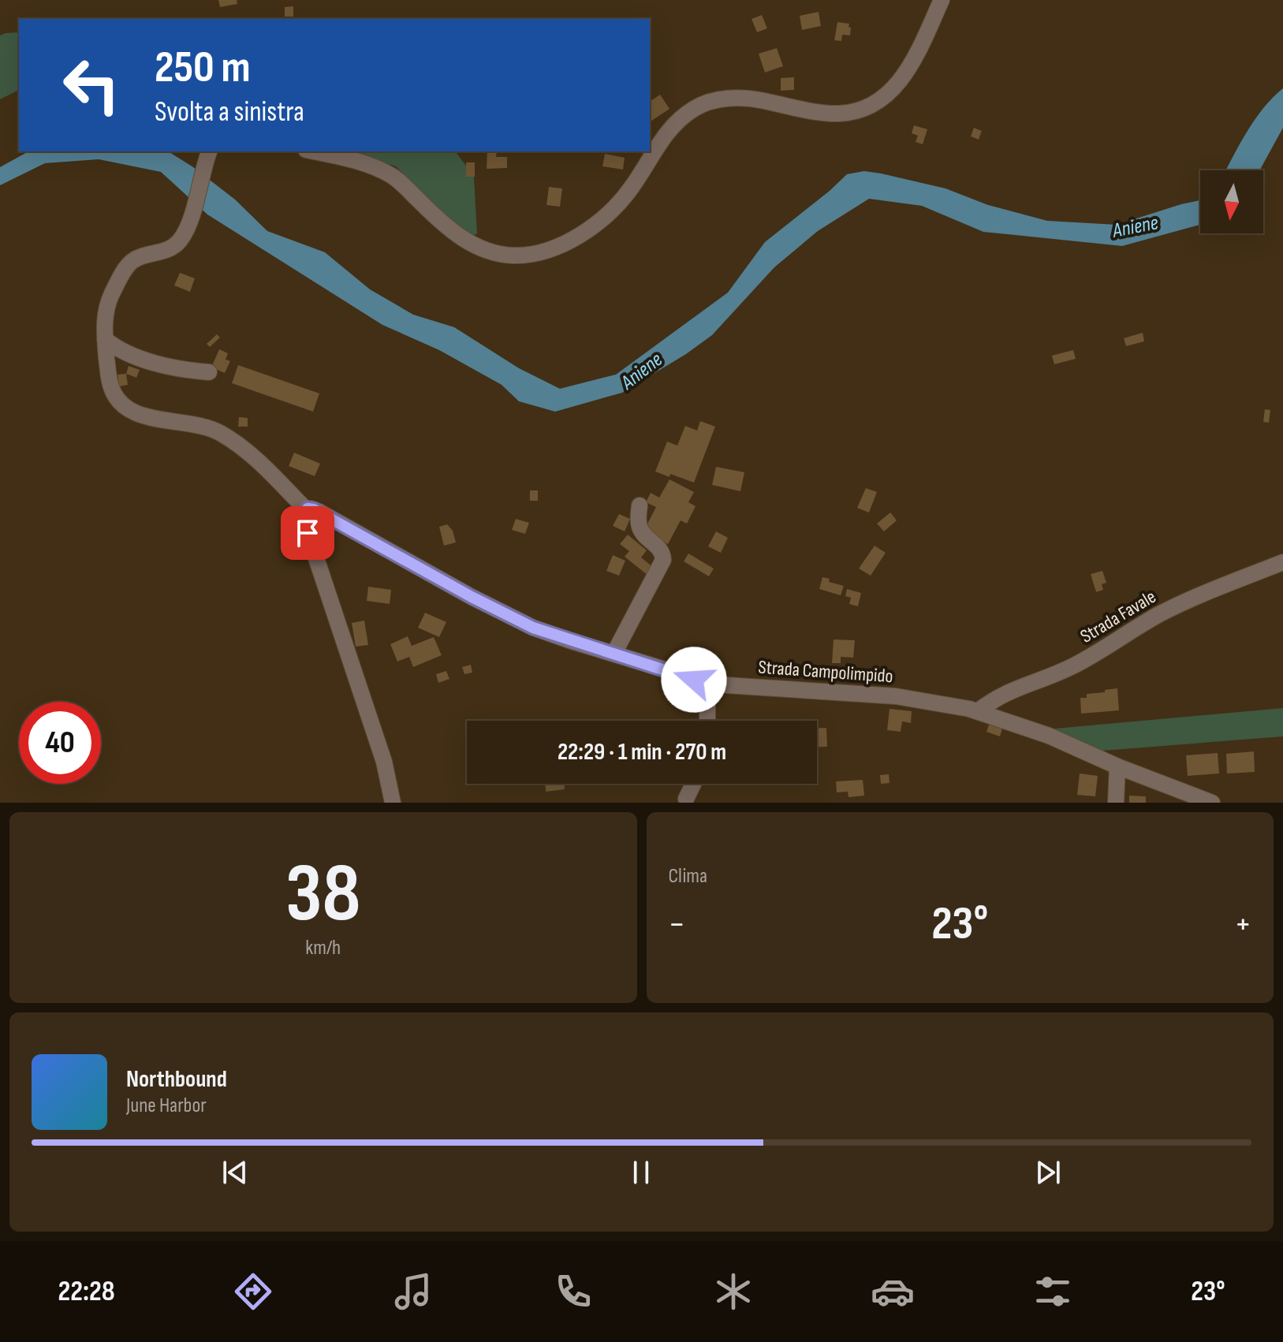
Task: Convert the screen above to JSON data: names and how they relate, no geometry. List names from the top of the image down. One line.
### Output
{"streets":{"street":["Strada Favale","Strada Campolimpido"]},"crossings":[["Strada Favale","Strada Campolimpido"]],"water":["Aniene"],"north":"bottom","page":{"turn":["250 m","Svolta a sinistra"],"limit":"40","trip":"22:29 · 1 min · 270 m","tile":[["38","km/h"],"Clima"],"heat":["−","23°","+"],"song":["Northbound","June Harbor"],"tabs":["22:28","23°"]}}
